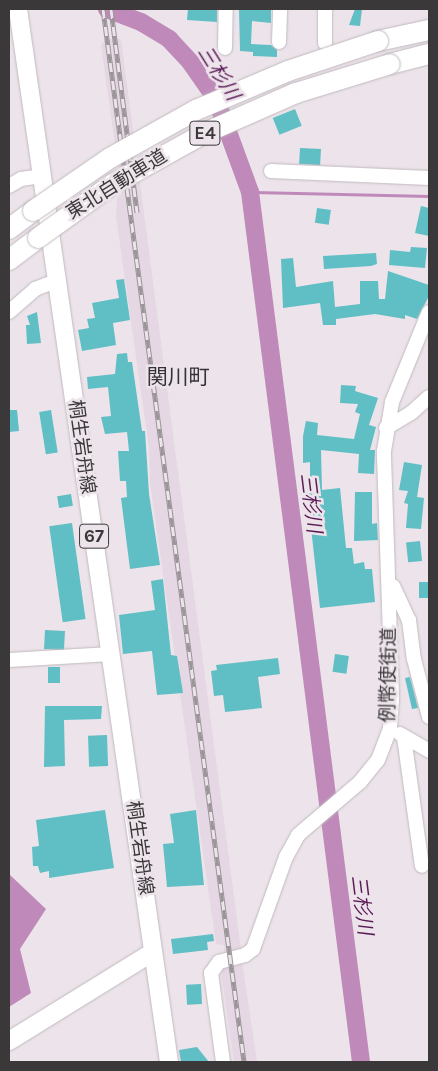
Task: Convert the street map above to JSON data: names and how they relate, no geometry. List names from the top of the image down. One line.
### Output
{"streets":{"highway":["E4","東北自動車道"],"main road":["桐生岩舟線","67"],"street":["例幣使街道"]},"districts":["関川町"],"water":["三杉川"]}
